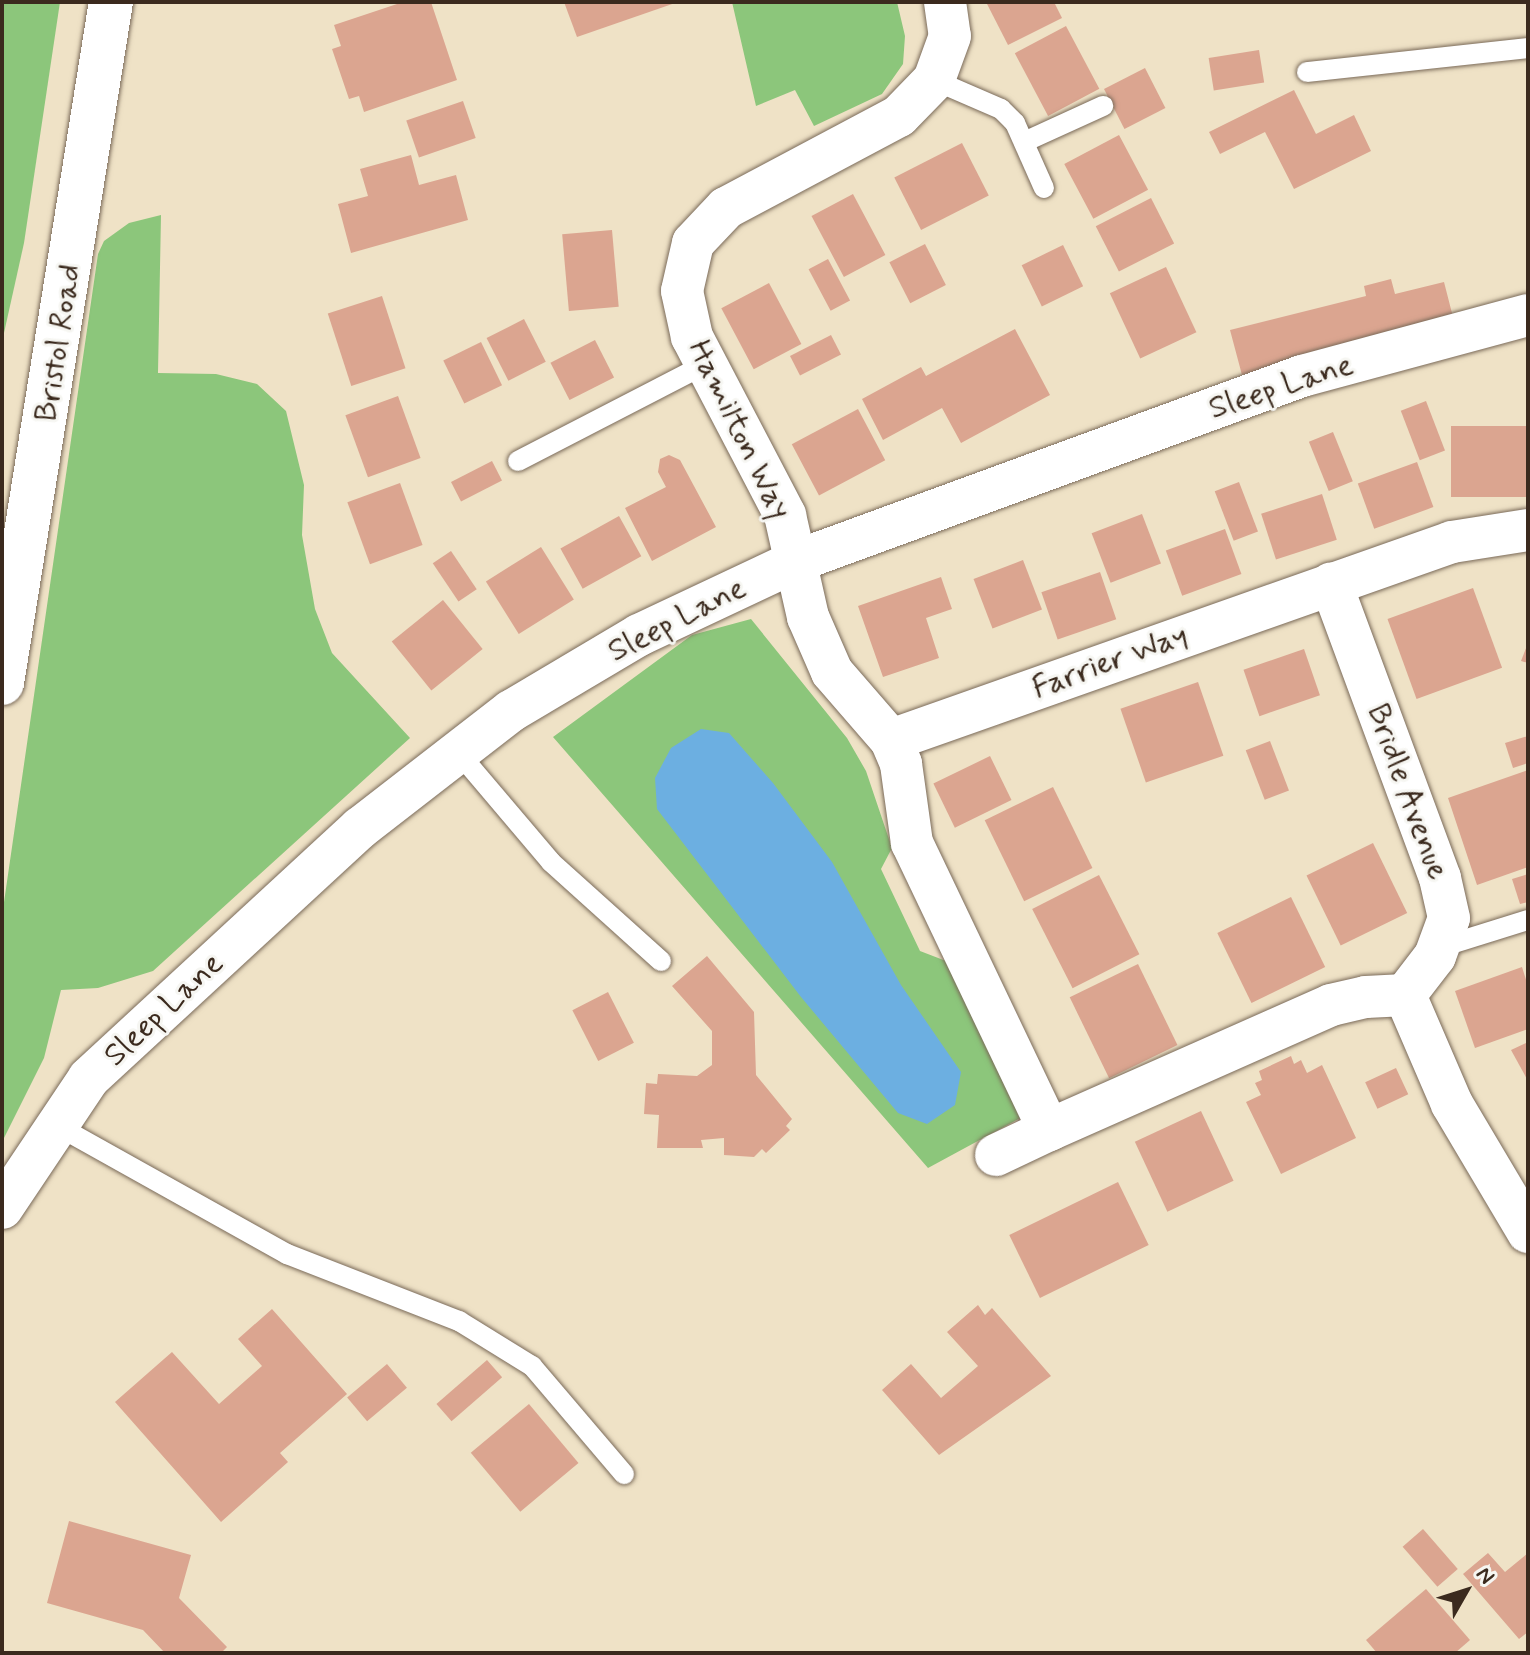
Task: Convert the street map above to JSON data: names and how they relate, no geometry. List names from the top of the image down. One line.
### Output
{"streets":{"highway":["Bristol Road"],"street":["Sleep Lane","Hamilton Way","Farrier Way","Bridle Avenue"]},"crossings":[["Sleep Lane","Hamilton Way"],["Farrier Way","Bridle Avenue"]],"north":"top right"}
